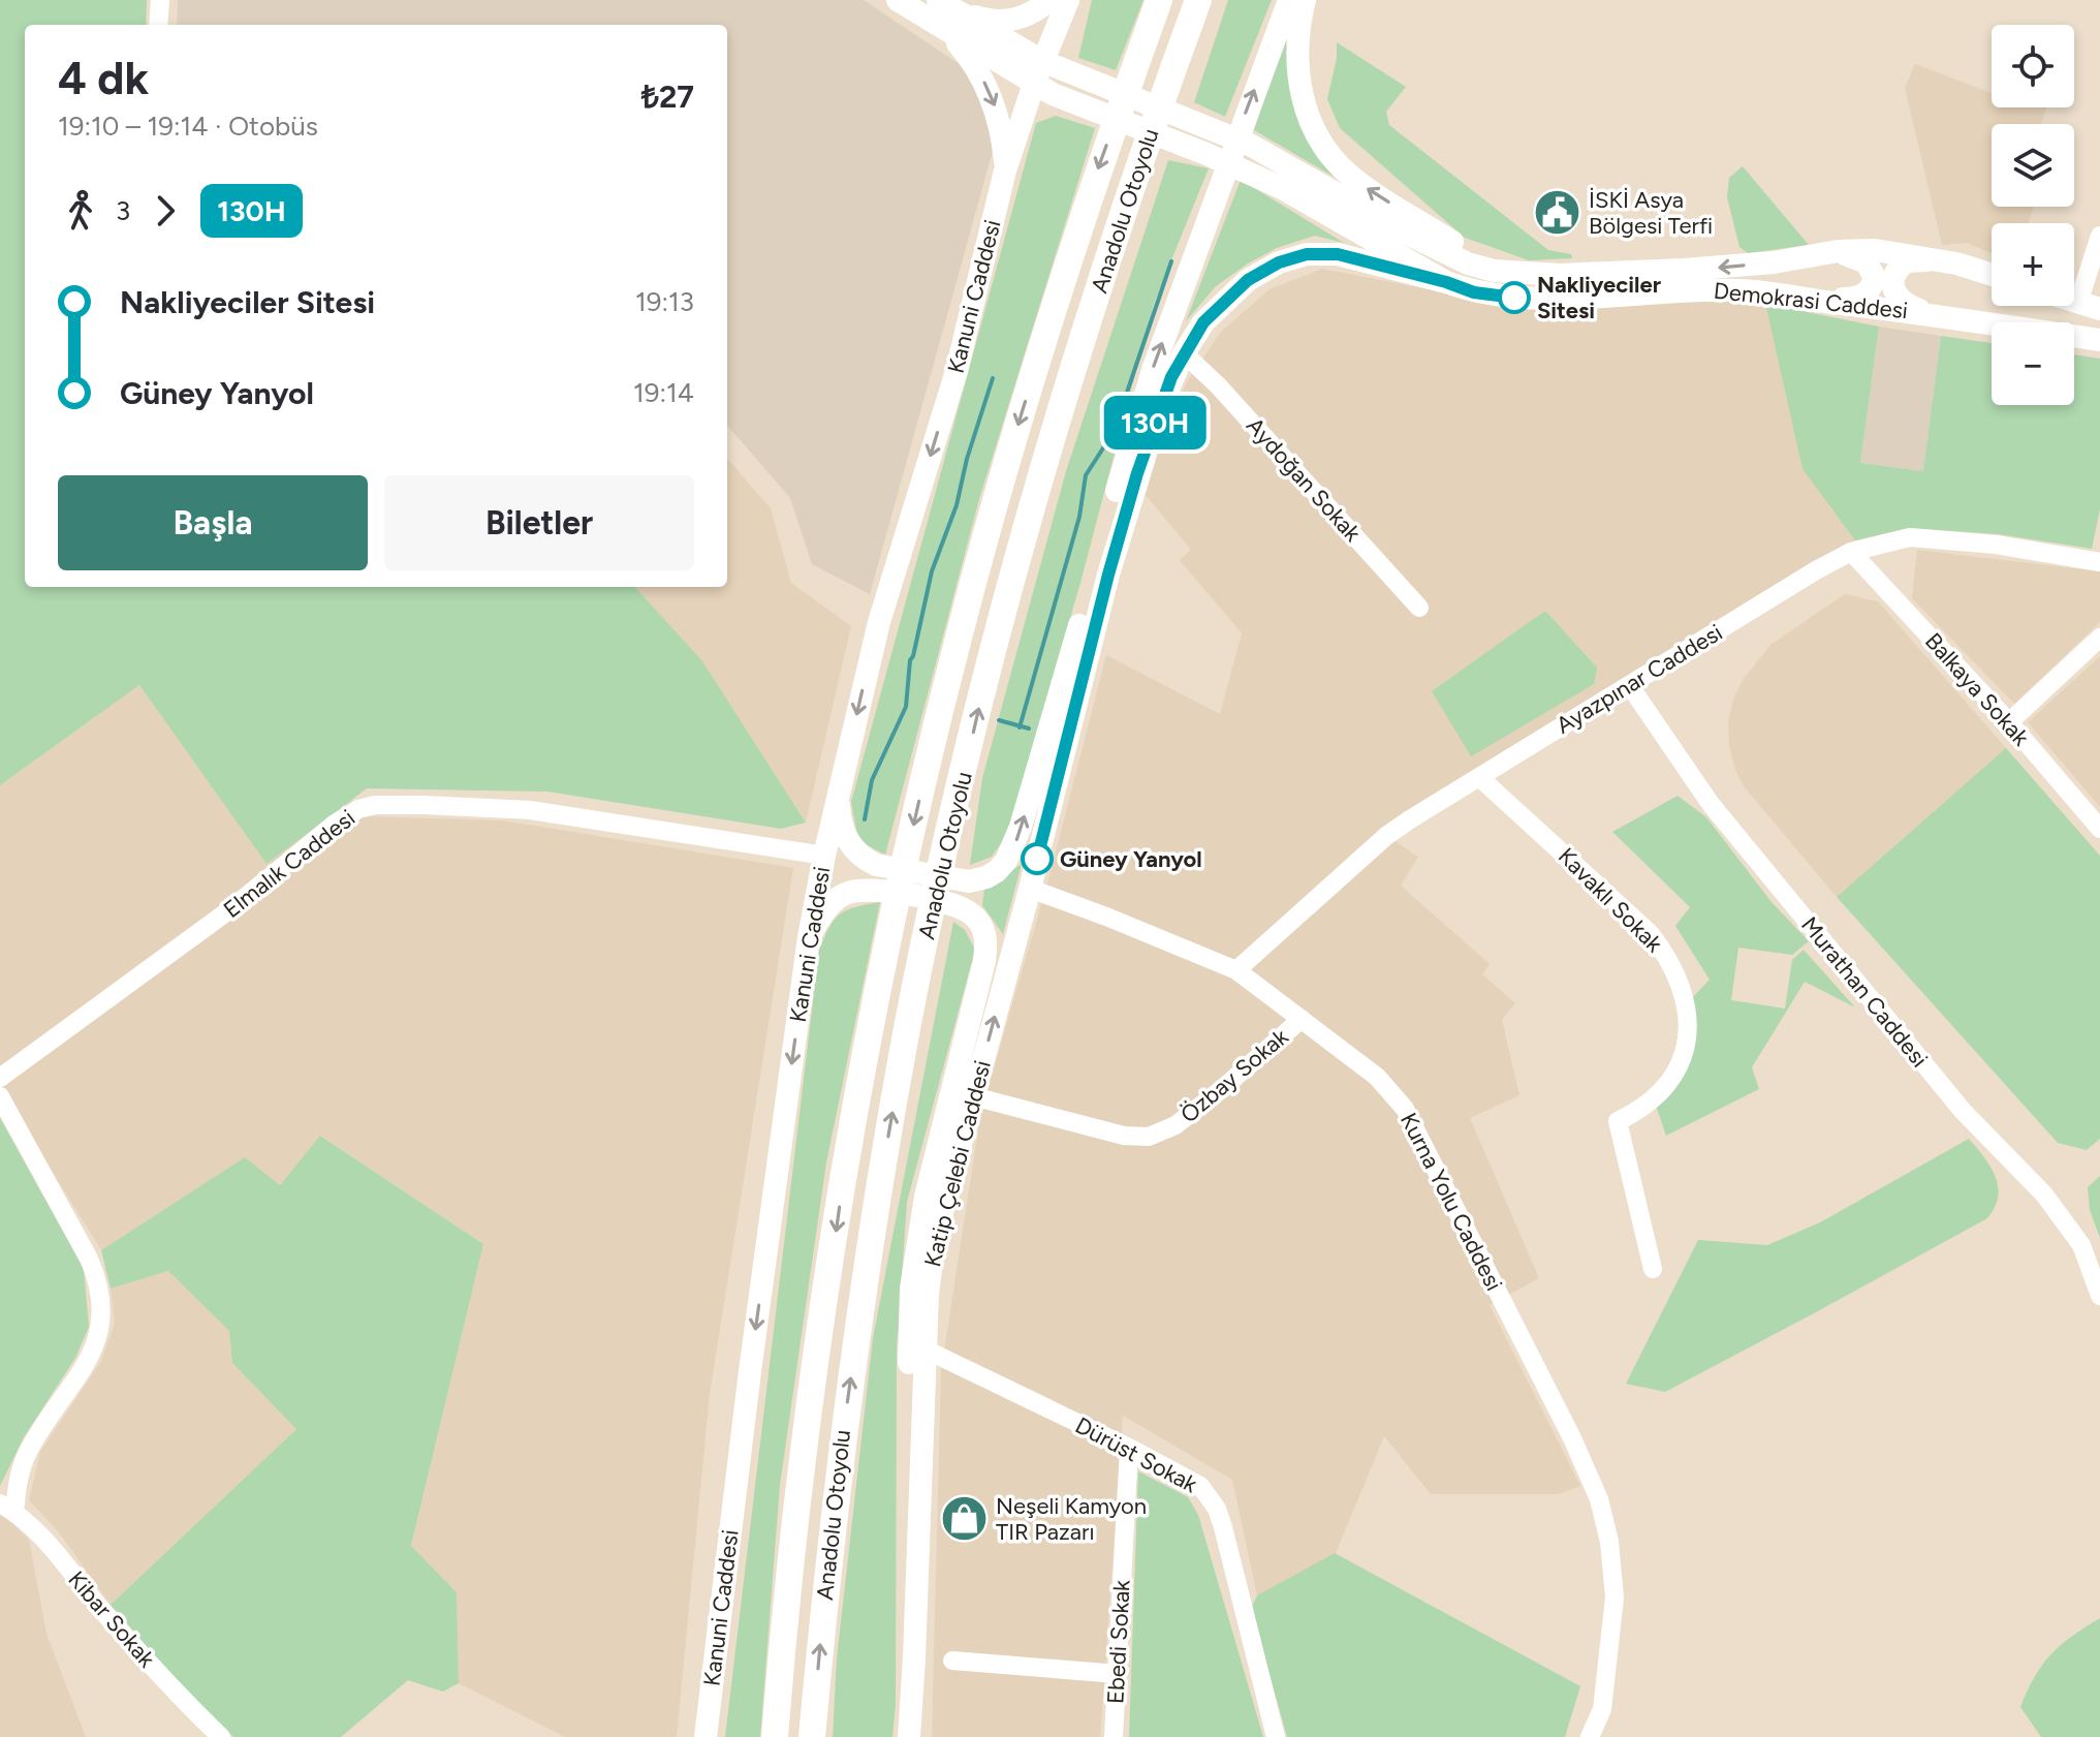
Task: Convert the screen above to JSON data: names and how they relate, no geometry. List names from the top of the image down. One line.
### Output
{"streets":{"highway":["Anadolu Otoyolu"],"main road":["Kanuni Caddesi","Demokrasi Caddesi","Katip Çelebi Caddesi"],"street":["Aydoğan Sokak","Ayazpınar Caddesi","Balkaya Sokak","Elmalık Caddesi","Kavaklı Sokak","Murathan Caddesi","Özbay Sokak","Kurna Yolu Caddesi","Dürüst Sokak","Kibar Sokak","Ebedi Sokak"]},"crossings":[["Kanuni Caddesi","Demokrasi Caddesi"],["Kanuni Caddesi","Elmalık Caddesi"],["Ayazpınar Caddesi","Balkaya Sokak"],["Ayazpınar Caddesi","Kavaklı Sokak"],["Ayazpınar Caddesi","Murathan Caddesi"],["Ayazpınar Caddesi","Kurna Yolu Caddesi"],["Özbay Sokak","Katip Çelebi Caddesi"],["Özbay Sokak","Kurna Yolu Caddesi"],["Katip Çelebi Caddesi","Kurna Yolu Caddesi"],["Katip Çelebi Caddesi","Dürüst Sokak"],["Dürüst Sokak","Ebedi Sokak"]],"places":{"public building":["İSKİ Asya Bölgesi Terfi"],"other":["Nakliyeciler Sitesi","Güney Yanyol"],"shop":["Neşeli Kamyon TIR Pazarı"]},"lines":["bus line 130H"],"page":{"on_map":"130H","map_buttons":["+","−"],"heading":["4 dk","19:10 – 19:14 · Otobüs","₺27"],"legs":["3","130H"],"list":[{"name":"Nakliyeciler Sitesi","value":"19:13"},{"name":"Güney Yanyol","value":"19:14"}],"buttons":["Başla","Biletler"]}}
